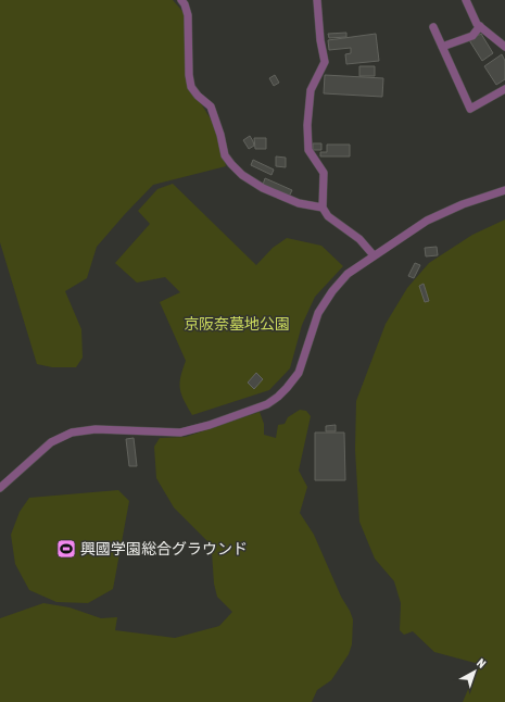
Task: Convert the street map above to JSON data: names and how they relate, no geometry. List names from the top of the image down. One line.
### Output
{"parks":["京阪奈墓地公園"],"places":{"sports":["興國学園総合グラウンド"]},"north":"top right"}
